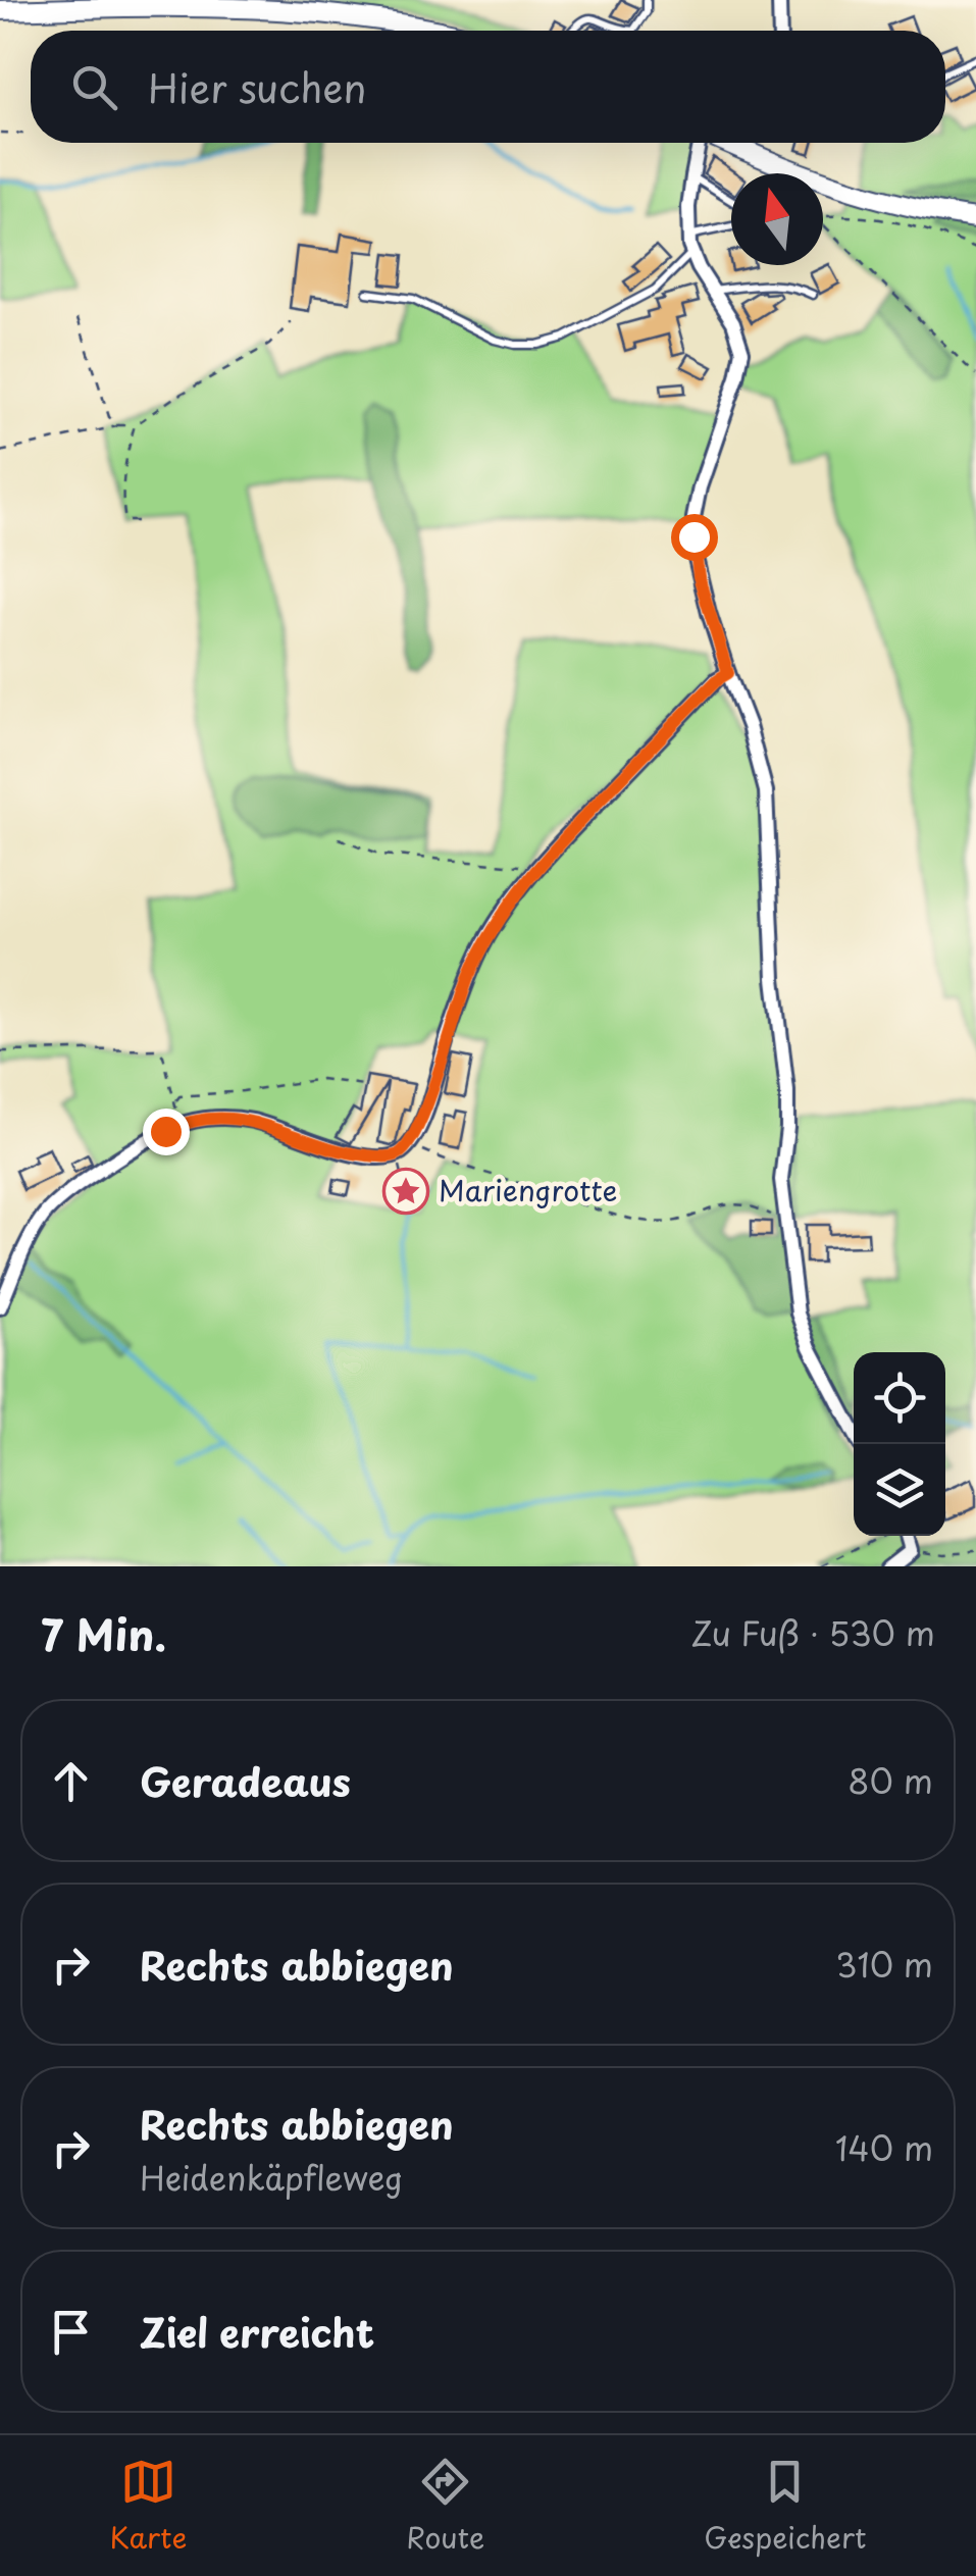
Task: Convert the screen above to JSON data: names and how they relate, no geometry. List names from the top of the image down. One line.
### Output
{"places":{"place":["Mariengrotte"]},"north":"top","page":{"search":"Hier suchen","heading":["7 Min.","Zu Fuß · 530 m"],"list":[["Geradeaus","80 m"],["Rechts abbiegen","310 m"],["Rechts abbiegen","Heidenkäpfleweg","140 m"],"Ziel erreicht"],"nav":["Karte","Route","Gespeichert"]}}
